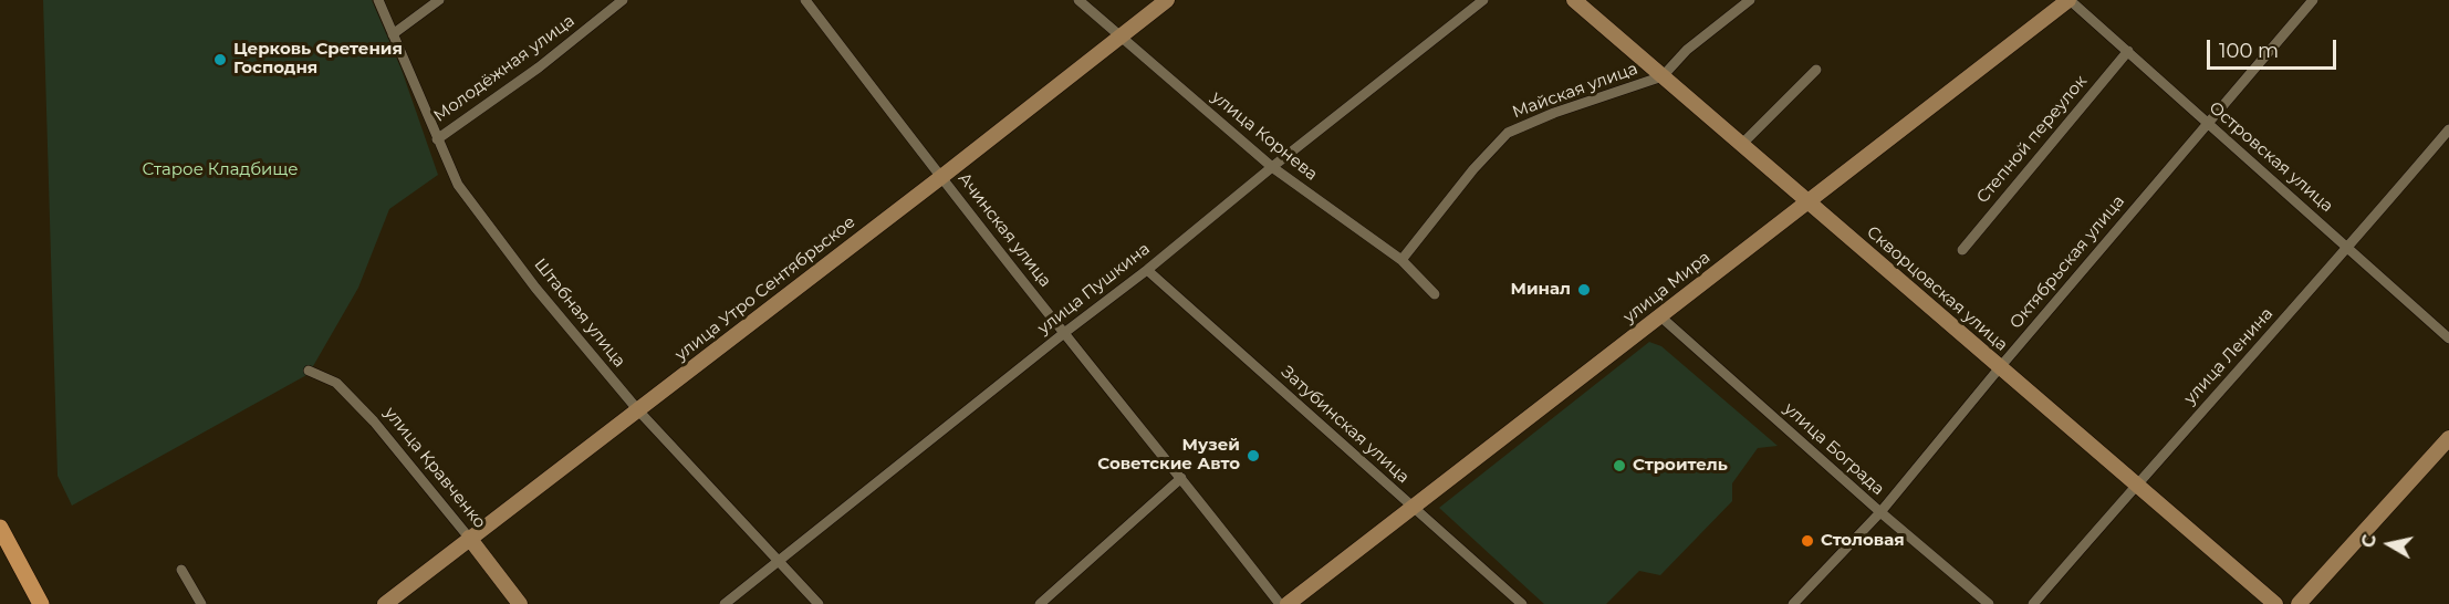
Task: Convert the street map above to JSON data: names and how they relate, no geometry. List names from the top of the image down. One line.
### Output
{"streets":{"street":["Молодёжная улица","Майская улица","улица Корнева","Степной переулок","Островская улица","Ачинская улица","Октябрьская улица","улица Мира","улица Утро Сентябрьское","улица Пушкина","Скворцовская улица","Штабная улица","улица Ленина","Затубинская улица","улица Бограда","улица Кравченко"]},"crossings":[["Молодёжная улица","Штабная улица"],["Майская улица","улица Корнева"],["Майская улица","Скворцовская улица"],["улица Корнева","улица Утро Сентябрьское"],["улица Корнева","улица Пушкина"],["Степной переулок","Островская улица"],["Островская улица","Октябрьская улица"],["Островская улица","улица Мира"],["Островская улица","улица Ленина"],["Ачинская улица","улица Утро Сентябрьское"],["Ачинская улица","улица Пушкина"],["Октябрьская улица","Скворцовская улица"],["Октябрьская улица","улица Бограда"],["улица Мира","Скворцовская улица"],["улица Мира","Затубинская улица"],["улица Мира","улица Бограда"],["улица Утро Сентябрьское","Штабная улица"],["улица Утро Сентябрьское","улица Кравченко"],["улица Пушкина","Штабная улица"],["улица Пушкина","Затубинская улица"],["Скворцовская улица","улица Ленина"]],"parks":["Старое Кладбище"],"places":["Церковь Сретения Господня","Минал","Музей Советские Авто","Строитель","Столовая"],"scale_bar":"100 m","north":"left"}
